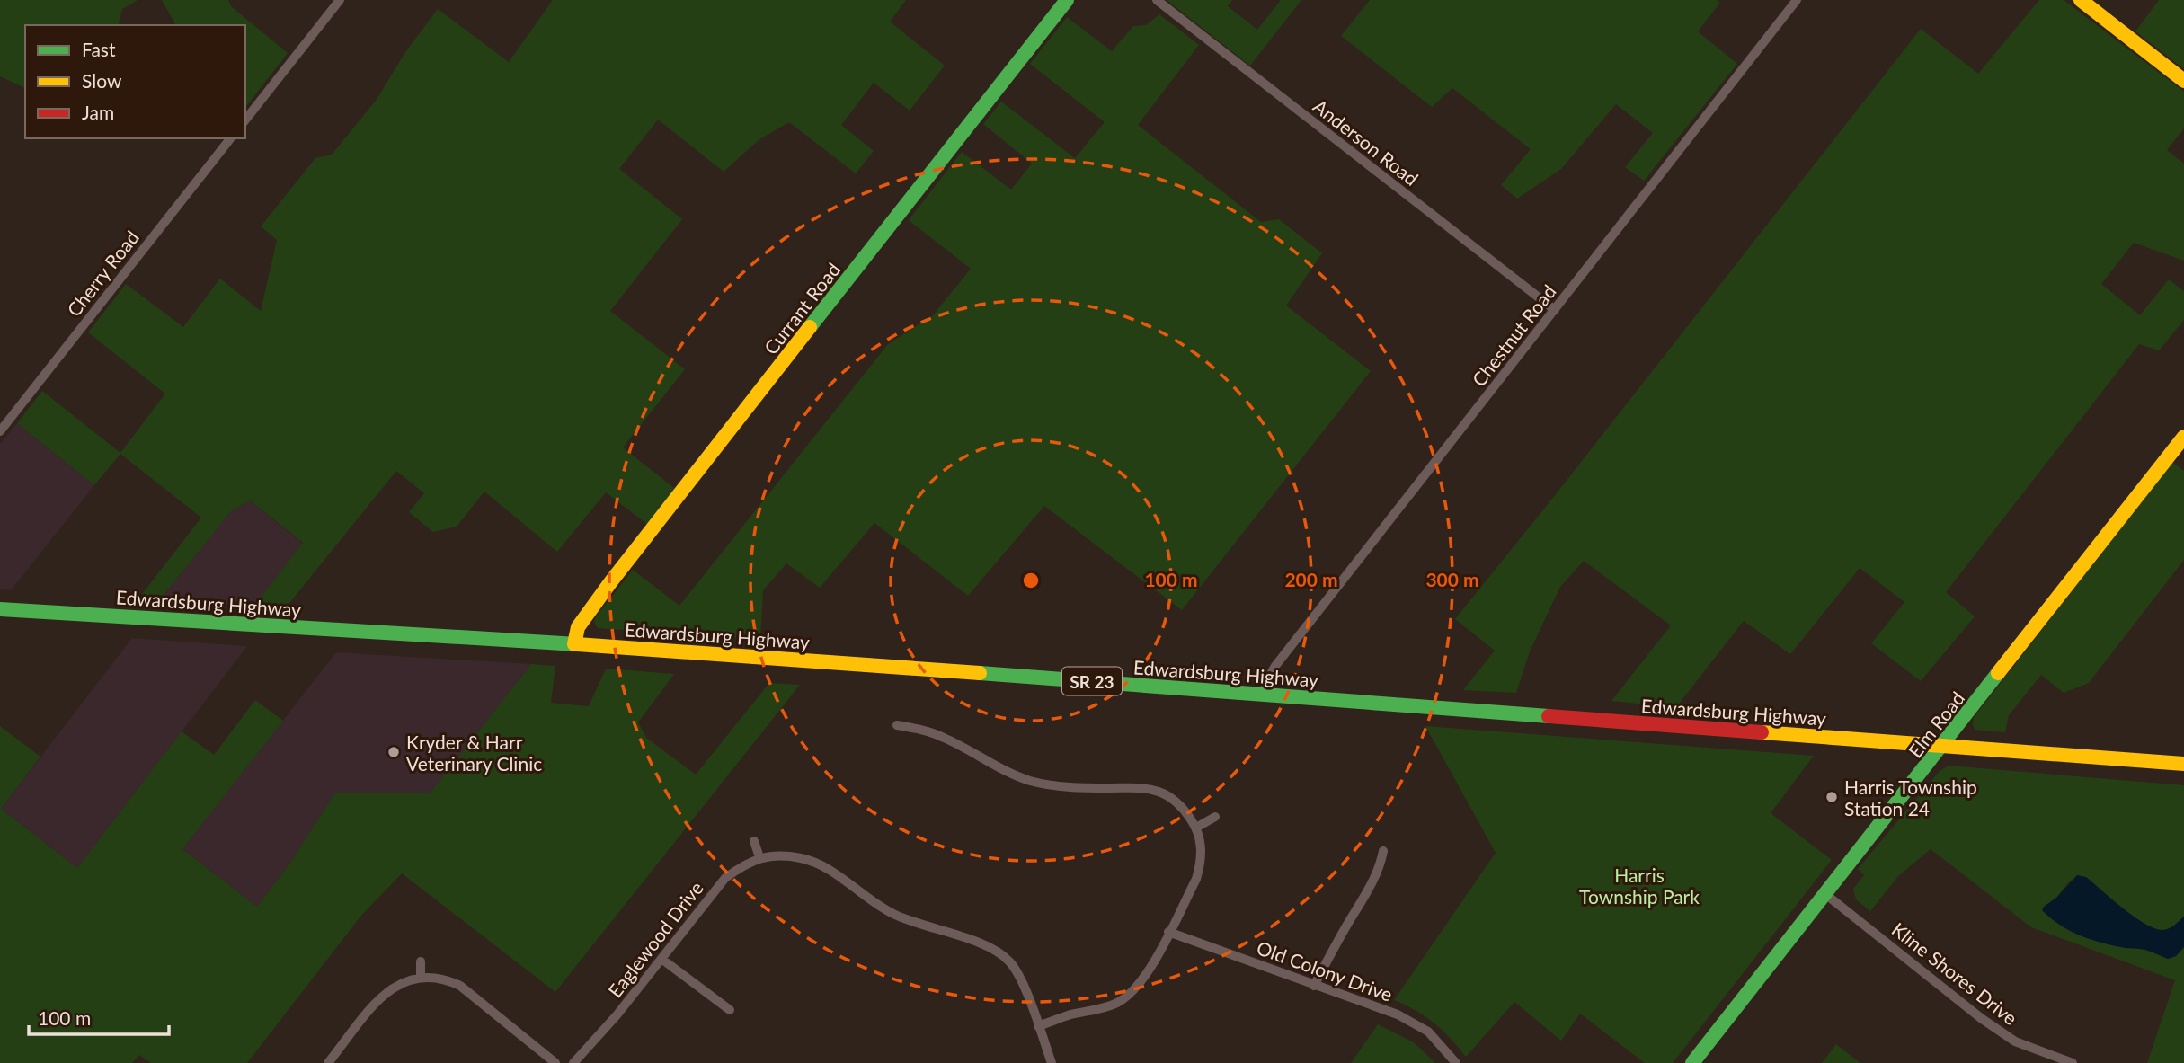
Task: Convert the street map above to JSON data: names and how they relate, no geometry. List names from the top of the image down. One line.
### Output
{"streets":{"main road":["Currant Road","Edwardsburg Highway","SR 23","Elm Road"],"street":["Anderson Road","Cherry Road","Chestnut Road","Eaglewood Drive","Old Colony Drive","Kline Shores Drive"]},"crossings":[["Anderson Road","Chestnut Road"],["Currant Road","Edwardsburg Highway"],["Chestnut Road","Edwardsburg Highway"],["Edwardsburg Highway","Elm Road"],["Elm Road","Kline Shores Drive"]],"parks":["Harris Township Park"],"places":["Kryder & Harr Veterinary Clinic","Harris Township Station 24"],"legend":["Fast","Slow","Jam"],"scale_bar":"100 m","rings":["100 m","200 m","300 m"]}
